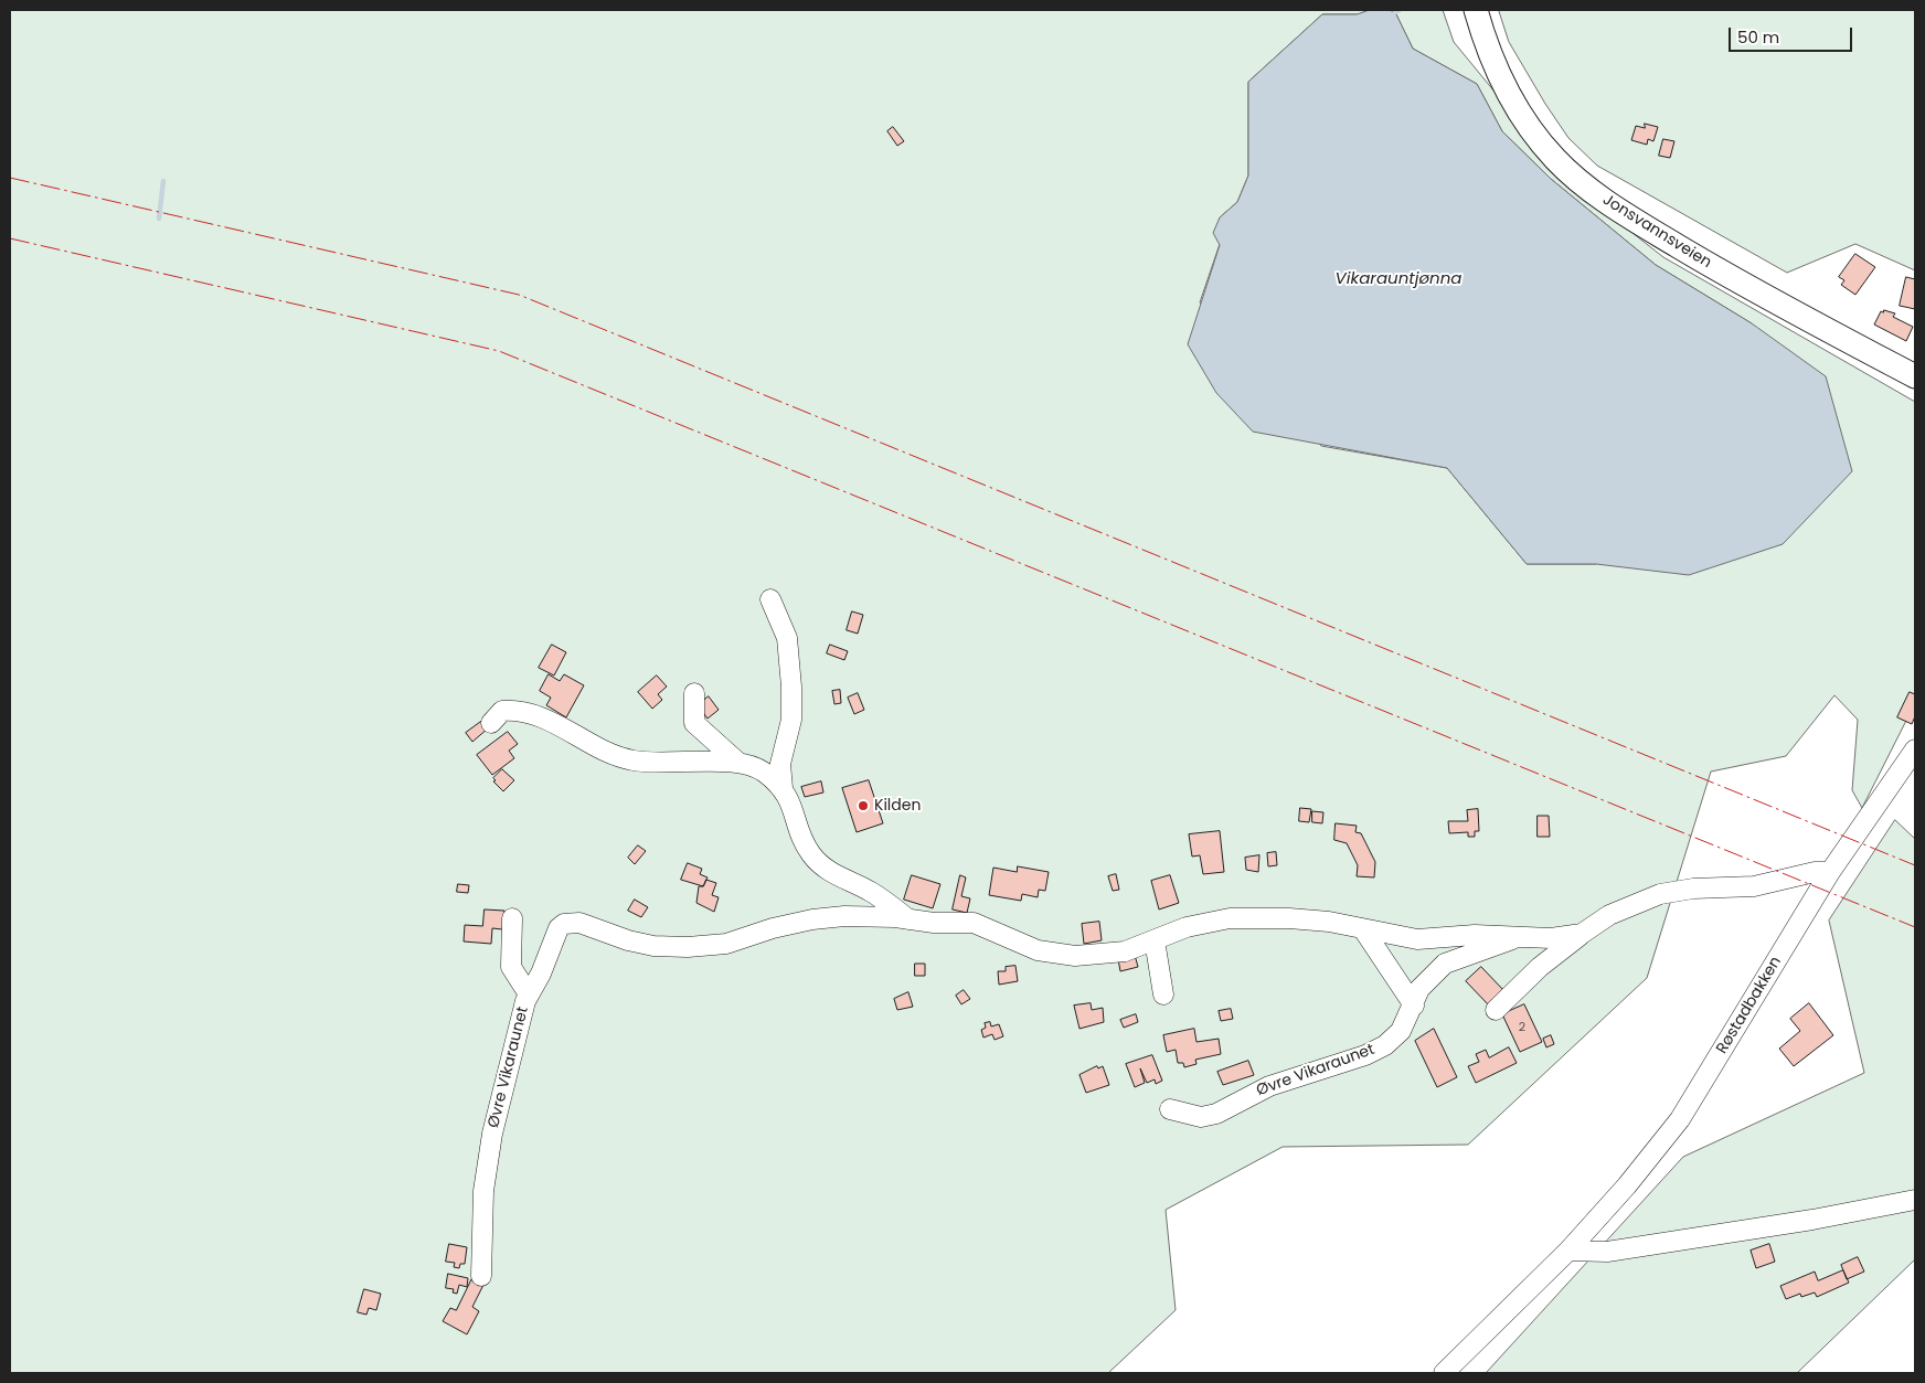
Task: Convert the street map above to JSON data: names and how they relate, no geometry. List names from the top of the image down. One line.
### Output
{"streets":{"main road":["Jonsvannsveien"],"street":["Røstadbakken","Øvre Vikaraunet"]},"crossings":[["Røstadbakken","Øvre Vikaraunet"]],"water":["Vikarauntjønna"],"places":["Kilden"],"house_numbers":["2"],"scale_bar":"50 m"}
